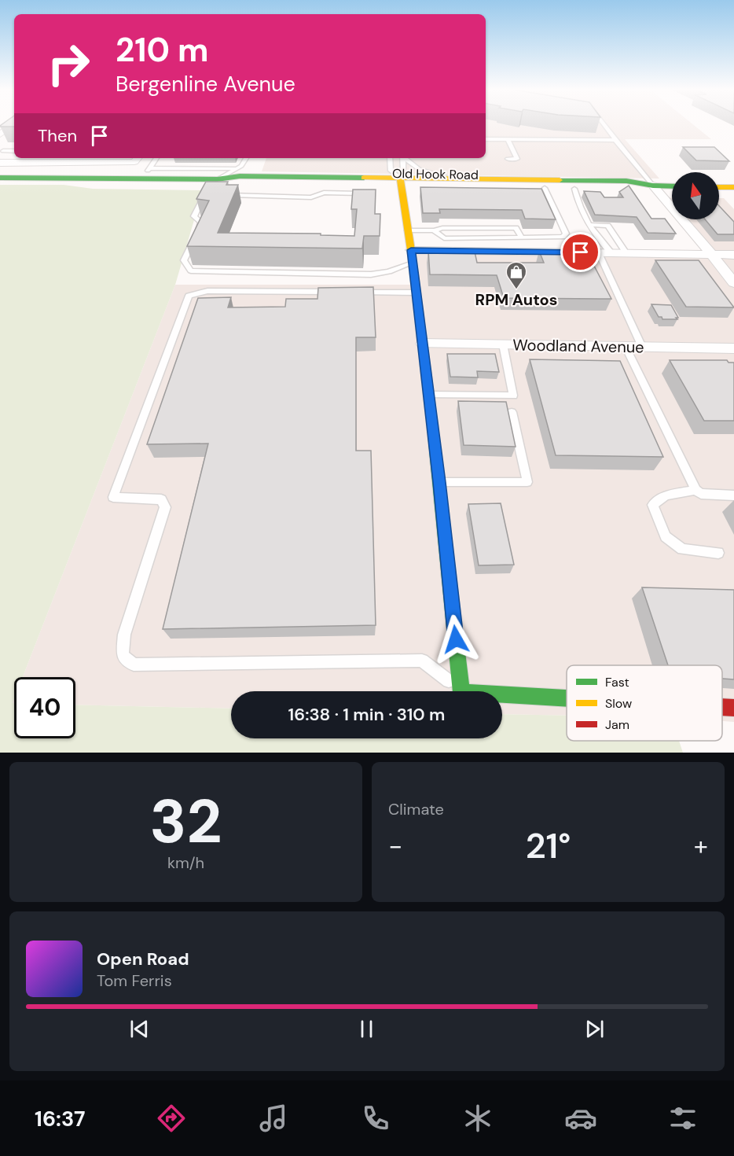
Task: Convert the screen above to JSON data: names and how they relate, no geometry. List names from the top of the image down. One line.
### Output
{"streets":{"main road":["Old Hook Road"],"street":["Woodland Avenue"]},"places":{"shop":["RPM Autos"]},"legend":["Fast","Slow","Jam"],"north":"top","page":{"turn":["210 m","Bergenline Avenue"],"then":"Then","limit":"40","trip":"16:38 · 1 min · 310 m","tile":[["32","km/h"],"Climate"],"heat":["−","21°","+"],"song":["Open Road","Tom Ferris"],"tabs":"16:37"}}
